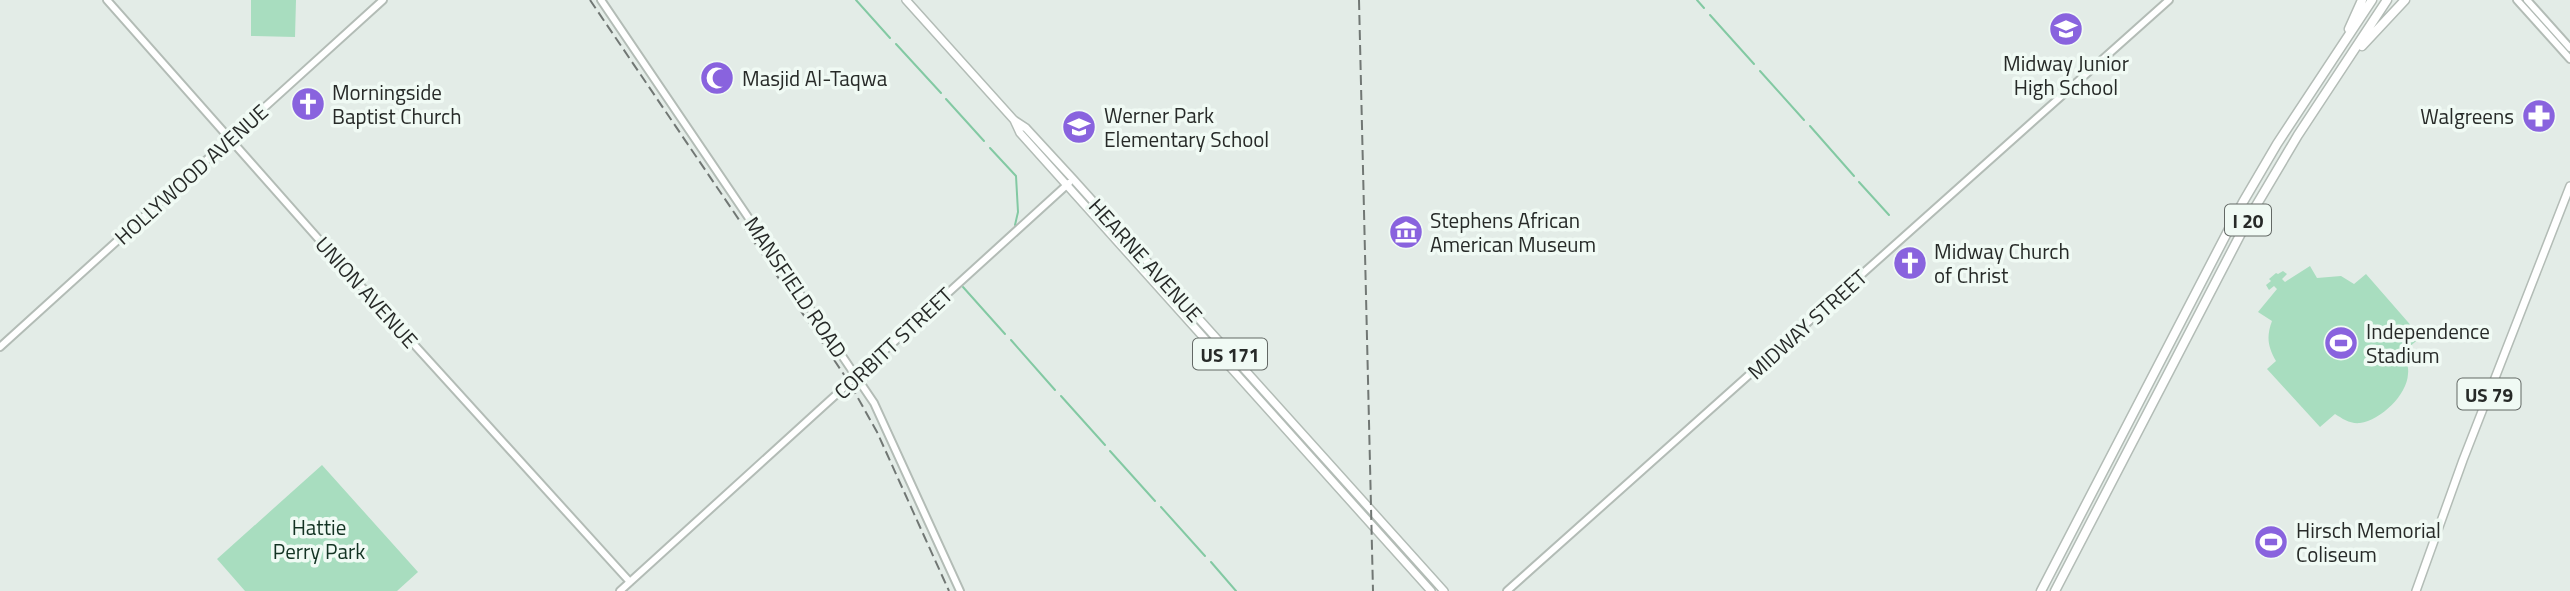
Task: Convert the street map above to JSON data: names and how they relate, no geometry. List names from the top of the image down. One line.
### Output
{"streets":{"highway":["I 20"],"main road":["HEARNE AVENUE","US 171","US 79"],"street":["HOLLYWOOD AVENUE","MANSFIELD ROAD","UNION AVENUE","MIDWAY STREET","CORBITT STREET"]},"crossings":[["HOLLYWOOD AVENUE","UNION AVENUE"],["HEARNE AVENUE","CORBITT STREET"],["MANSFIELD ROAD","CORBITT STREET"],["UNION AVENUE","CORBITT STREET"]],"parks":["Hattie Perry Park"],"places":{"school or university":["Midway Junior High School","Werner Park Elementary School"],"mosque":["Masjid Al-Taqwa"],"church":["Morningside Baptist Church","Midway Church of Christ"],"pharmacy":["Walgreens"],"museum":["Stephens African American Museum"],"sports":["Independence Stadium","Hirsch Memorial Coliseum"]}}
